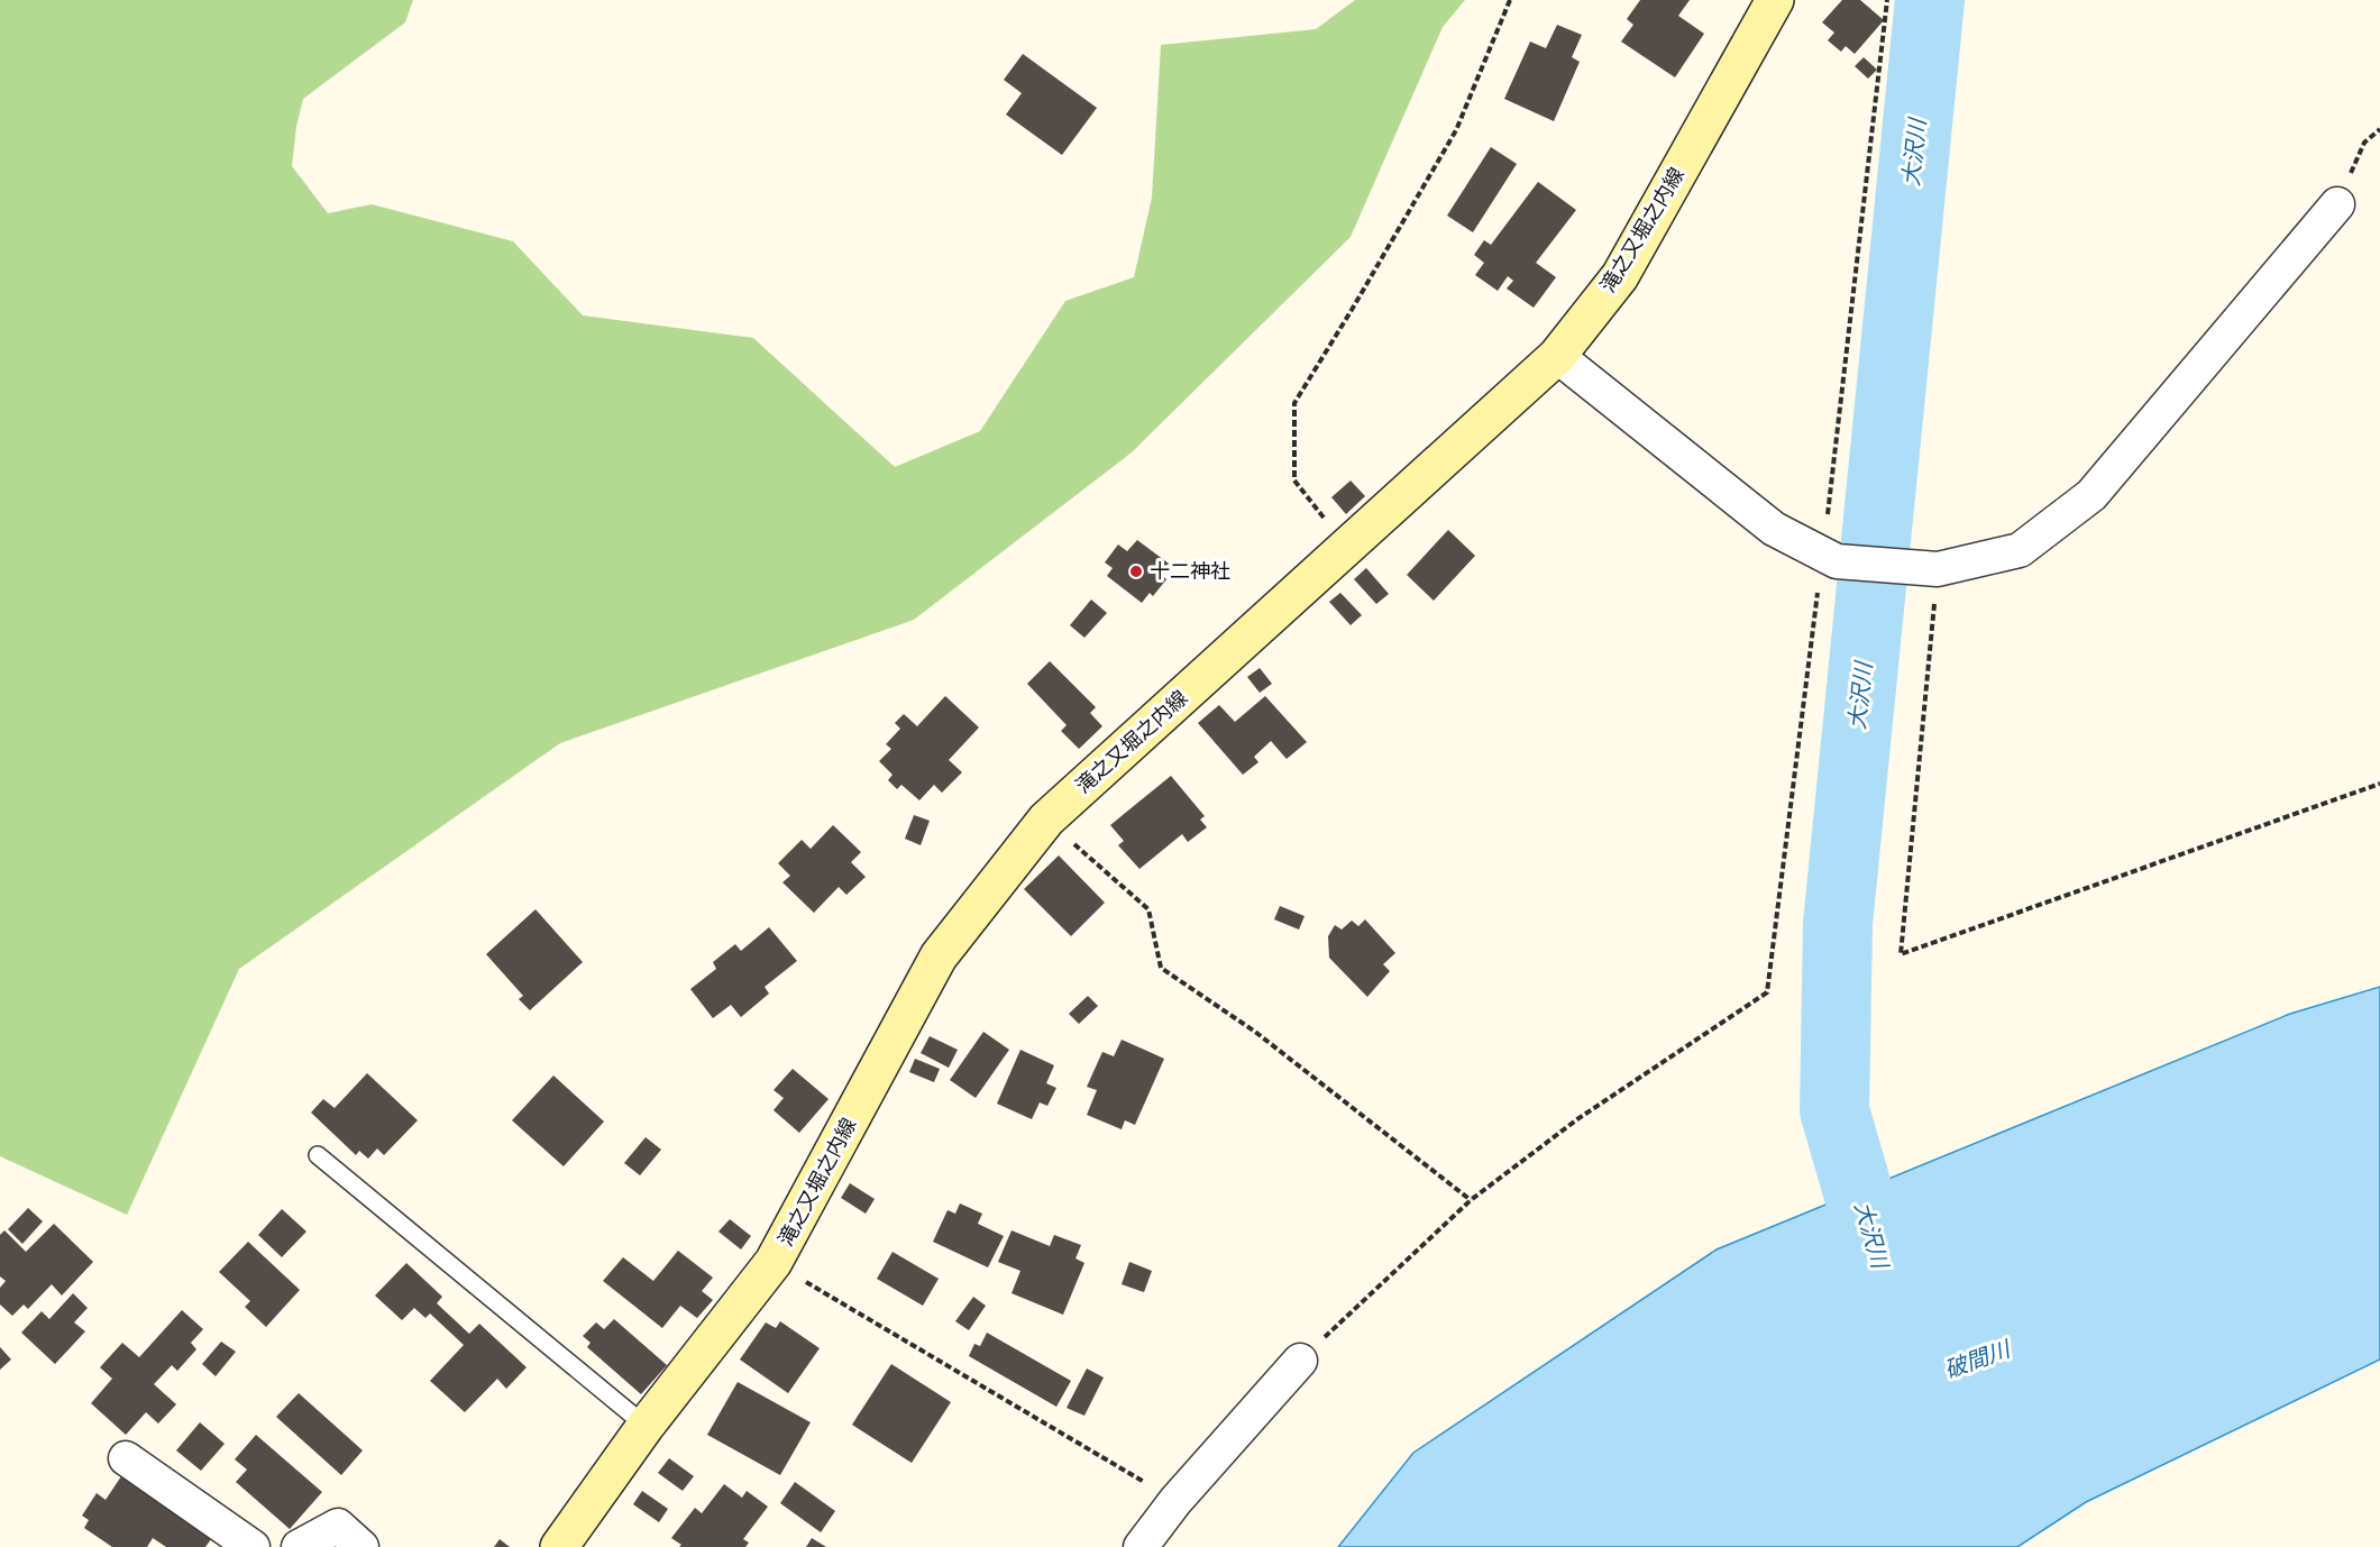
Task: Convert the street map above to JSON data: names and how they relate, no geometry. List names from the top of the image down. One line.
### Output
{"streets":{"main road":["滝之又堀之内線"]},"water":["大沢川","破間川"],"places":["十二神社"]}
